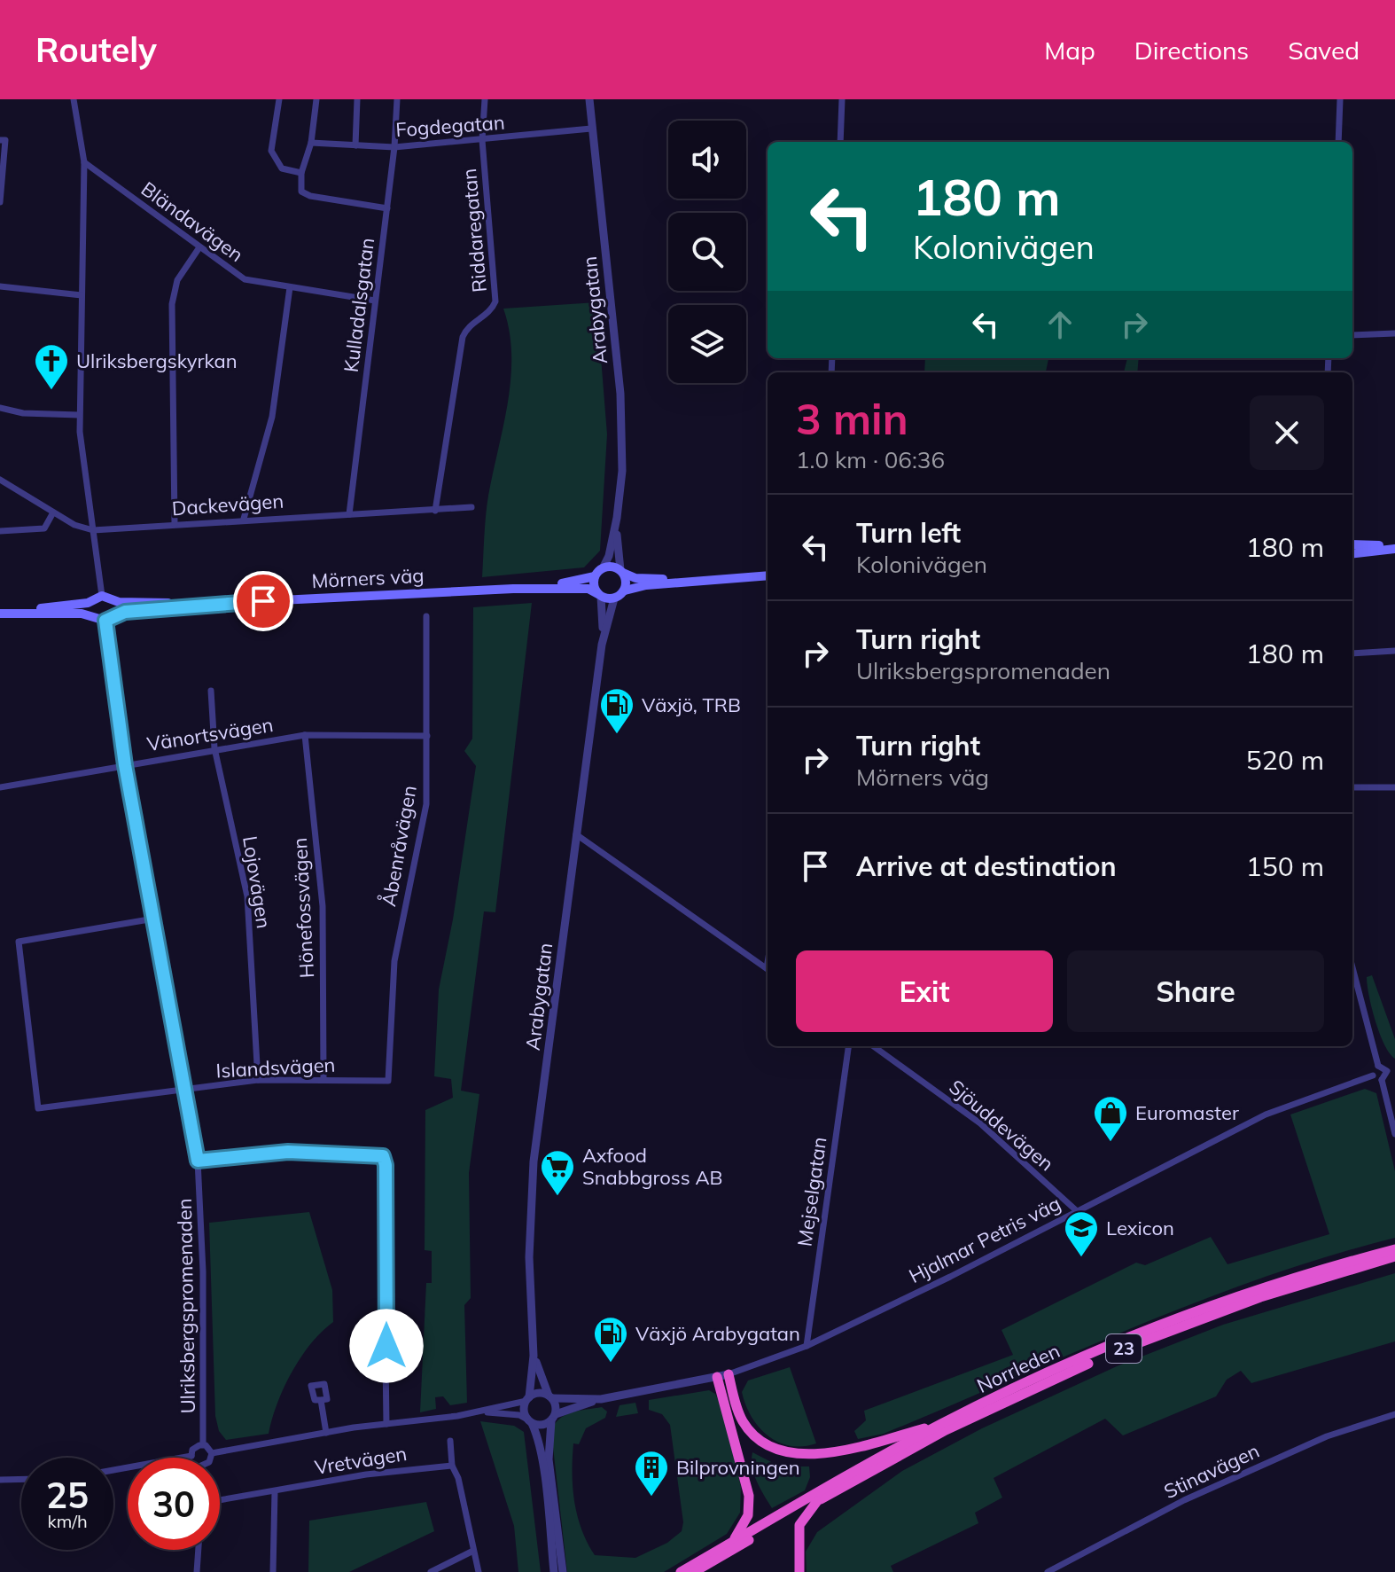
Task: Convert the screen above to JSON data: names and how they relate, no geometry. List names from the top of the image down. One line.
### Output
{"streets":{"highway":["23","Norrleden"],"main road":["Mörners väg"],"street":["Fogdegatan","Bländavägen","Riddaregatan","Kulladalsgatan","Arabygatan","Dackevägen","Vänortsvägen","Åbenråvägen","Lojovägen","Hönefossvägen","Islandsvägen","Sjöuddevägen","Mejselgatan","Hjalmar Petris väg","Ulriksbergspromenaden","Vretvägen","Stinavägen"]},"crossings":[["Fogdegatan","Riddaregatan"],["Fogdegatan","Kulladalsgatan"],["Fogdegatan","Arabygatan"],["Bländavägen","Kulladalsgatan"],["Riddaregatan","Dackevägen"],["Kulladalsgatan","Dackevägen"],["Arabygatan","Mörners väg"],["Arabygatan","Hjalmar Petris väg"],["Mörners väg","Ulriksbergspromenaden"],["Vänortsvägen","Åbenråvägen"],["Vänortsvägen","Lojovägen"],["Vänortsvägen","Hönefossvägen"],["Vänortsvägen","Ulriksbergspromenaden"],["Åbenråvägen","Islandsvägen"],["Lojovägen","Islandsvägen"],["Hönefossvägen","Islandsvägen"],["Islandsvägen","Ulriksbergspromenaden"],["Sjöuddevägen","Hjalmar Petris väg"],["Mejselgatan","Hjalmar Petris väg"]],"places":{"church":["Ulriksbergskyrkan"],"fuel station":["Växjö, TRB","Växjö Arabygatan"],"shop":["Euromaster"],"supermarket":["Axfood Snabbgross AB"],"school or university":["Lexicon"],"building":["Bilprovningen"]},"page":{"header":"Routely","nav":["Map","Directions","Saved"],"turn":["180 m","Kolonivägen"],"heading":["3 min","1.0 km · 06:36"],"list":[{"name":"Turn left","note":"Kolonivägen","value":"180 m"},{"name":"Turn right","note":"Ulriksbergspromenaden","value":"180 m"},{"name":"Turn right","note":"Mörners väg","value":"520 m"},{"name":"Arrive at destination","value":"150 m"}],"buttons":["Exit","Share"],"speed":"25 km/h","limit":"30"}}
